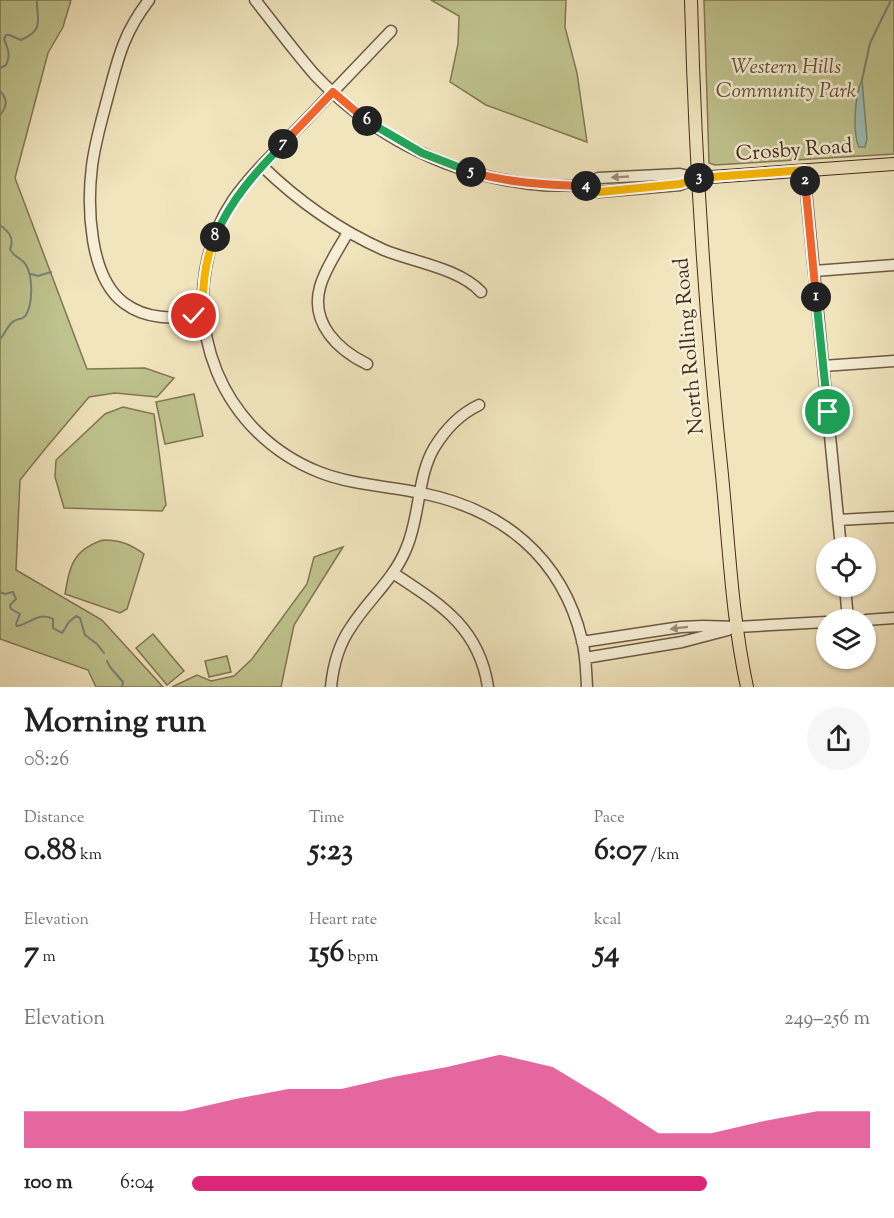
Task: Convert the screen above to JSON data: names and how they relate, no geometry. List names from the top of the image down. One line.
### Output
{"streets":{"main road":["Crosby Road","North Rolling Road"]},"crossings":[["Crosby Road","North Rolling Road"]],"parks":["Western Hills Community Park"],"page":{"pins":["6","7","5","3","2","4","8","1"],"heading":["Morning run","08:26"],"stats":[["Distance","0.88 km"],["Time","5:23"],["Pace","6:07 /km"],["Elevation","7 m"],["Heart rate","156 bpm"],["kcal","54"]],"chart":["Elevation","249–256 m"],"list":[{"name":"100 m","note":"6:04"}]}}
